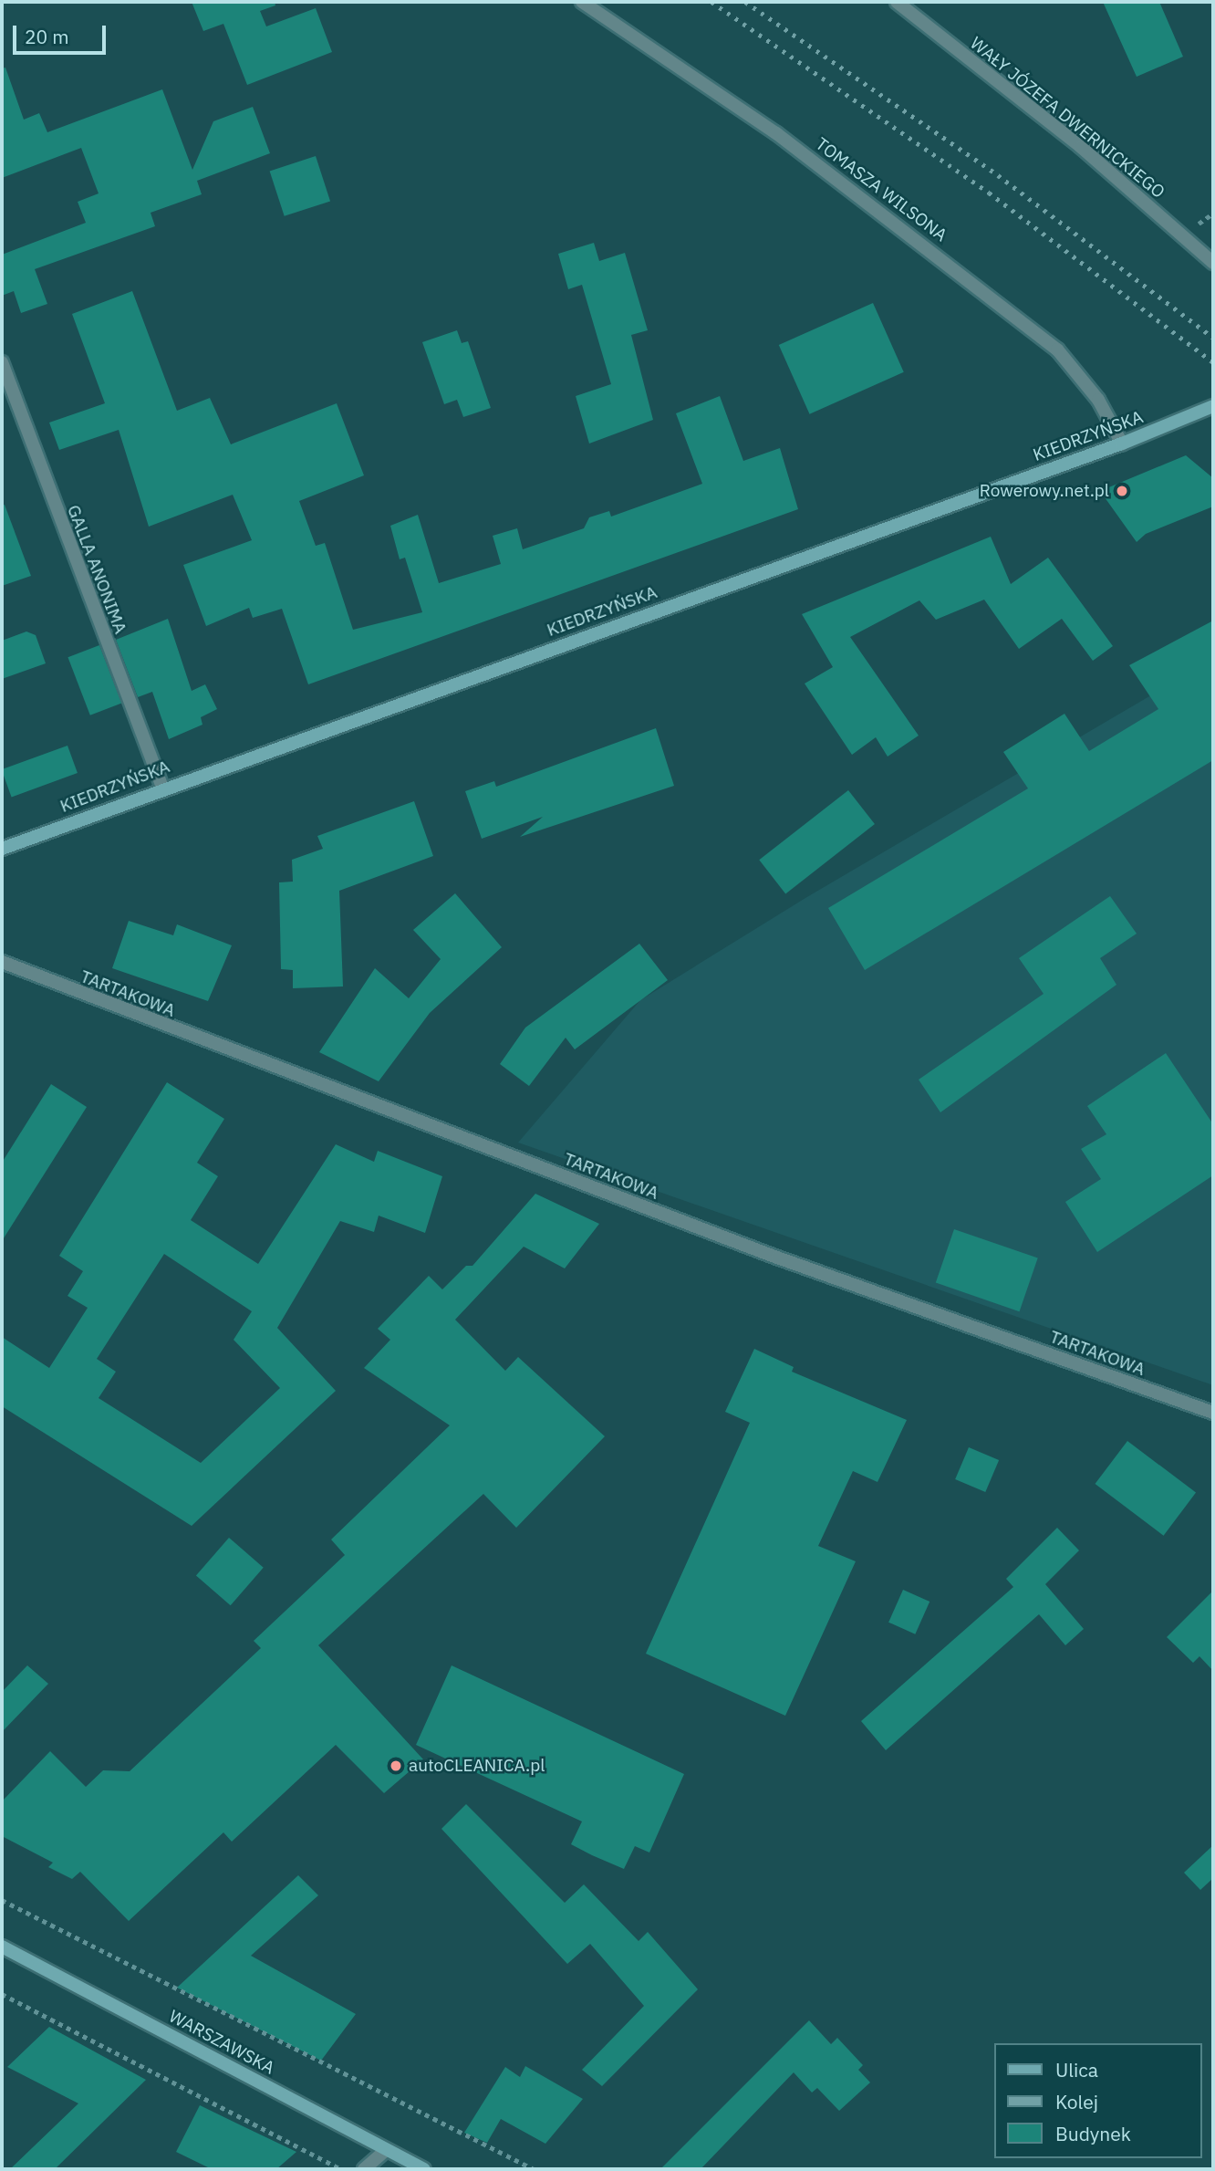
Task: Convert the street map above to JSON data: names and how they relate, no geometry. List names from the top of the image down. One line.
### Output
{"streets":{"street":["WAŁY JÓZEFA DWERNICKIEGO","TOMASZA WILSONA","KIEDRZYŃSKA","GALLA ANONIMA","TARTAKOWA","WARSZAWSKA"]},"crossings":[["TOMASZA WILSONA","KIEDRZYŃSKA"],["KIEDRZYŃSKA","GALLA ANONIMA"]],"places":["Rowerowy.net.pl","autoCLEANICA.pl"],"legend":["Ulica","Kolej","Budynek"],"scale_bar":"20 m"}
